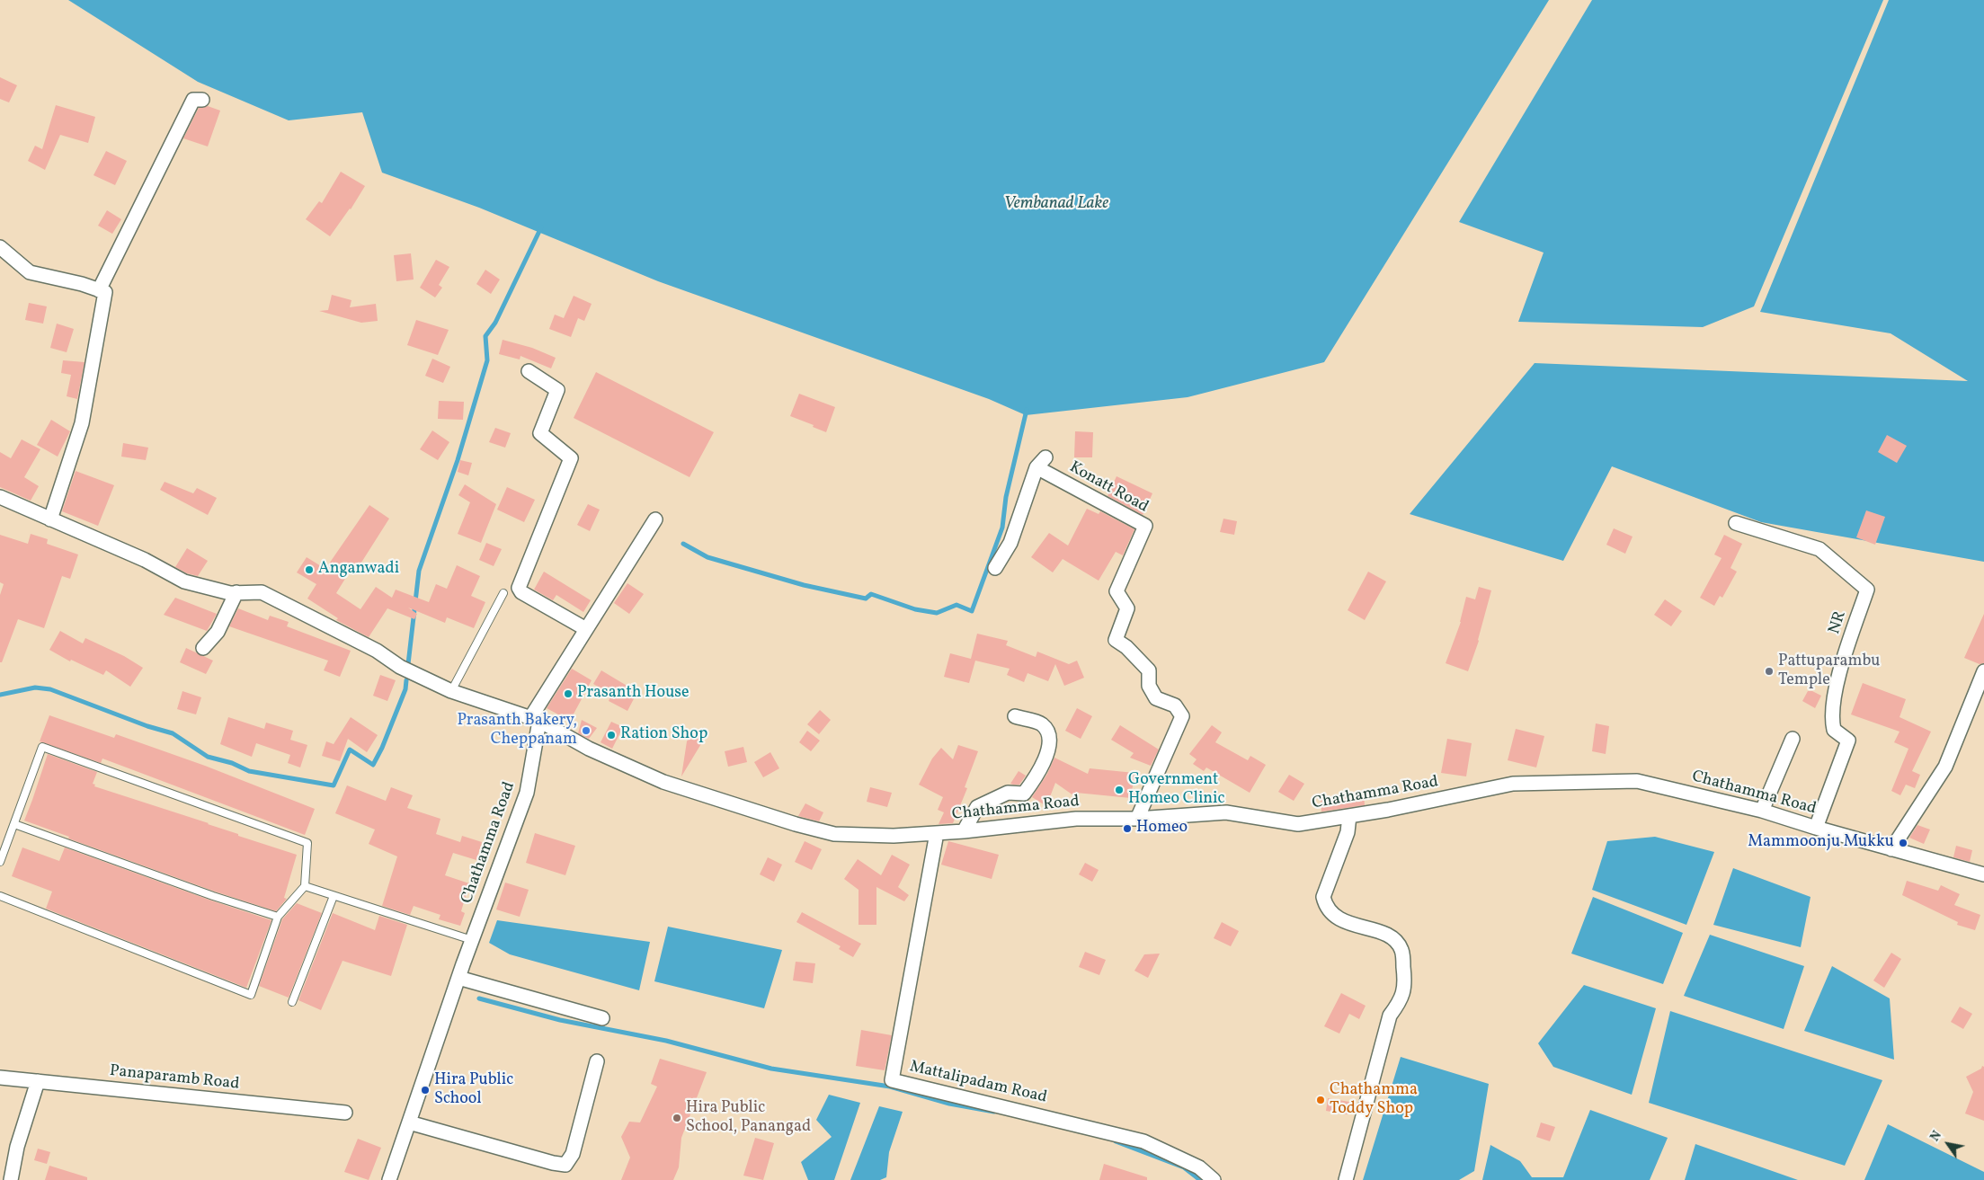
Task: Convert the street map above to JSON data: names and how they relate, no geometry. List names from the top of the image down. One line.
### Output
{"streets":{"street":["Konatt Road","NR","Chathamma Road","Panaparamb Road","Mattalipadam Road"]},"crossings":[["Konatt Road","Chathamma Road"],["NR","Chathamma Road"],["Chathamma Road","Mattalipadam Road"]],"water":["Vembanad Lake"],"places":["Anganwadi","Pattuparambu Temple","Prasanth House","Prasanth Bakery, Cheppanam","Ration Shop","Government Homeo Clinic","Homeo","Mammoonju Mukku","Hira Public School","Chathamma Toddy Shop","Hira Public School, Panangad"],"north":"top left"}
